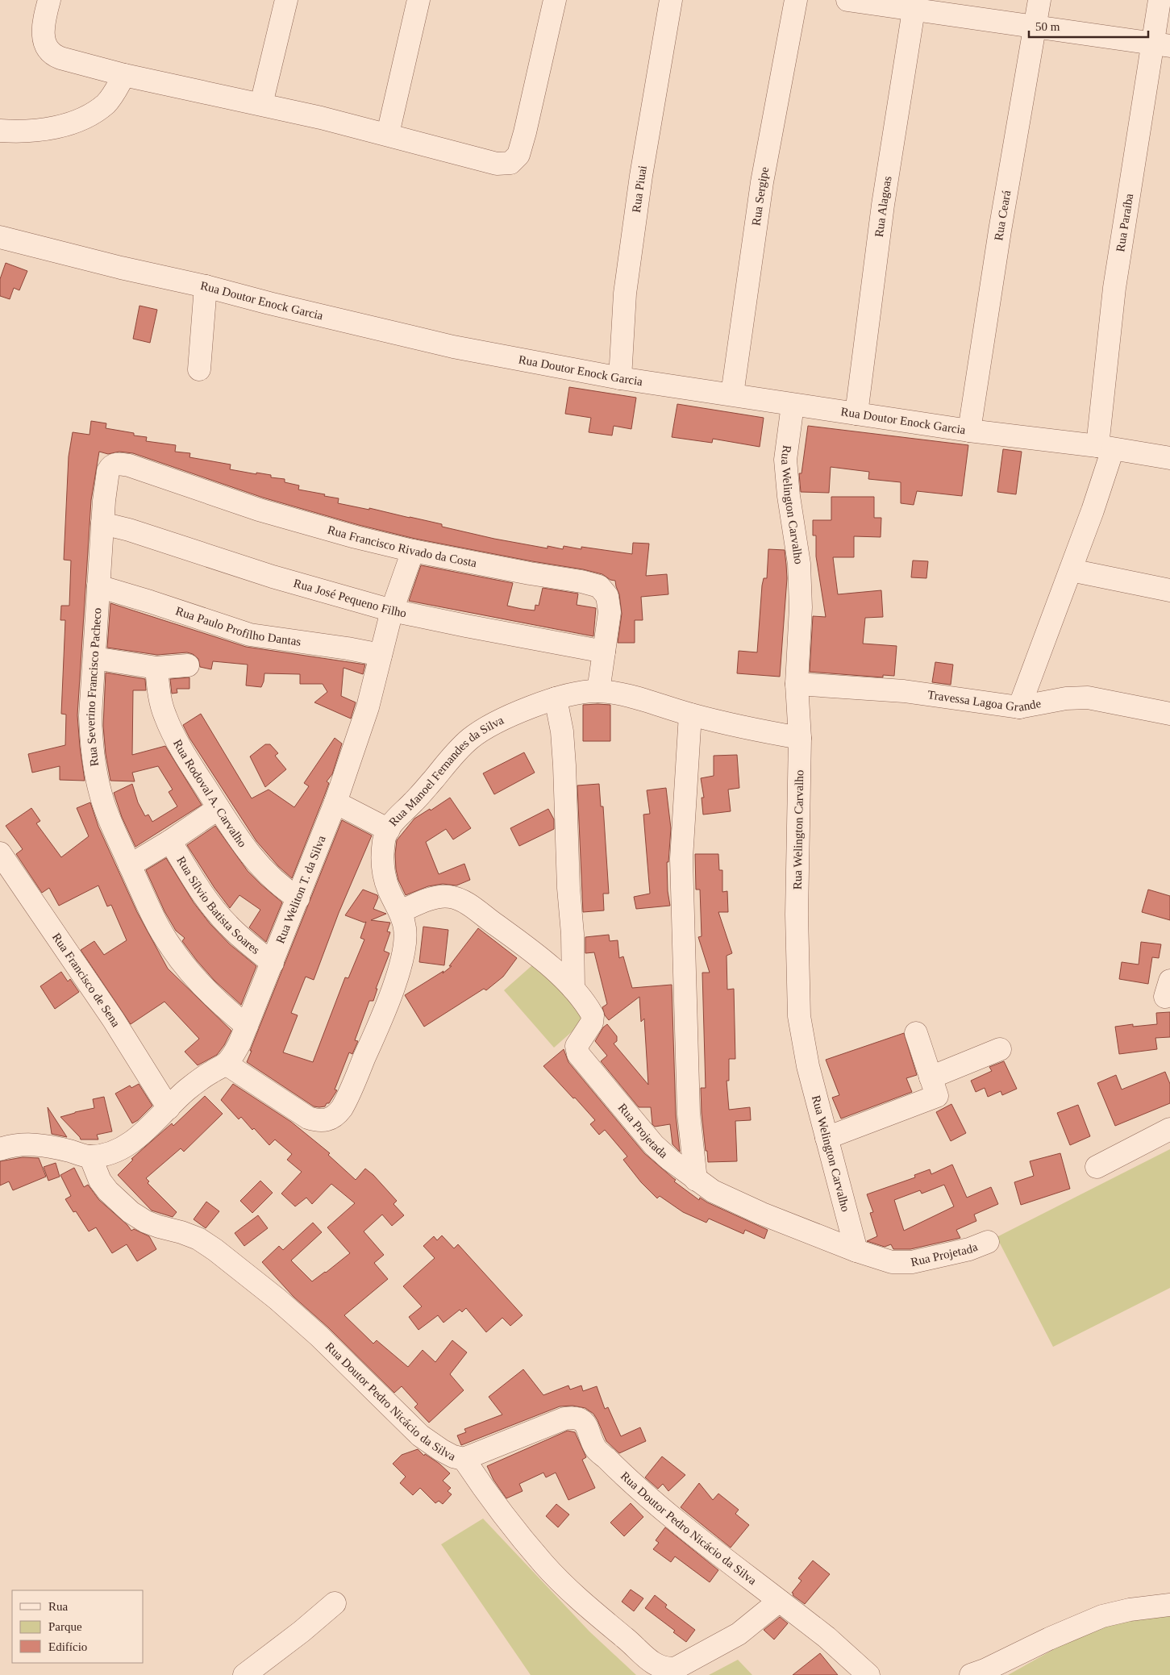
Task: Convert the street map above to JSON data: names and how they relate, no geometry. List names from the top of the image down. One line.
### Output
{"streets":{"street":["Rua Piuai","Rua Sergipe","Rua Alagoas","Rua Ceará","Rua Paraíba","Rua Doutor Enock Garcia","Rua Welington Carvalho","Rua Francisco Rivado da Costa","Rua José Pequeno Filho","Rua Paulo Profilho Dantas","Rua Severino Francisco Pacheco","Travessa Lagoa Grande","Rua Manoel Fernandes da Silva","Rua Rodoval A. Carvalho","Rua Weliton T. da Silva","Rua Sílvio Batista Soares","Rua Francisco de Sena","Rua Projetada","Rua Doutor Pedro Nicácio da Silva"]},"crossings":[["Rua Piuai","Rua Doutor Enock Garcia"],["Rua Sergipe","Rua Doutor Enock Garcia"],["Rua Alagoas","Rua Doutor Enock Garcia"],["Rua Ceará","Rua Doutor Enock Garcia"],["Rua Paraíba","Rua Doutor Enock Garcia"],["Rua Paraíba","Travessa Lagoa Grande"],["Rua Doutor Enock Garcia","Rua Welington Carvalho"],["Rua Welington Carvalho","Travessa Lagoa Grande"],["Rua Welington Carvalho","Rua Manoel Fernandes da Silva"],["Rua Welington Carvalho","Rua Projetada"],["Rua Francisco Rivado da Costa","Rua José Pequeno Filho"],["Rua Francisco Rivado da Costa","Rua Severino Francisco Pacheco"],["Rua Francisco Rivado da Costa","Rua Manoel Fernandes da Silva"],["Rua Francisco Rivado da Costa","Rua Weliton T. da Silva"],["Rua José Pequeno Filho","Rua Severino Francisco Pacheco"],["Rua José Pequeno Filho","Rua Weliton T. da Silva"],["Rua Paulo Profilho Dantas","Rua Severino Francisco Pacheco"],["Rua Paulo Profilho Dantas","Rua Weliton T. da Silva"],["Rua Severino Francisco Pacheco","Rua Weliton T. da Silva"],["Rua Manoel Fernandes da Silva","Rua Weliton T. da Silva"],["Rua Manoel Fernandes da Silva","Rua Projetada"],["Rua Rodoval A. Carvalho","Rua Weliton T. da Silva"],["Rua Weliton T. da Silva","Rua Sílvio Batista Soares"],["Rua Weliton T. da Silva","Rua Francisco de Sena"],["Rua Weliton T. da Silva","Rua Doutor Pedro Nicácio da Silva"]],"legend":["Rua","Parque","Edifício"],"scale_bar":"50 m"}
